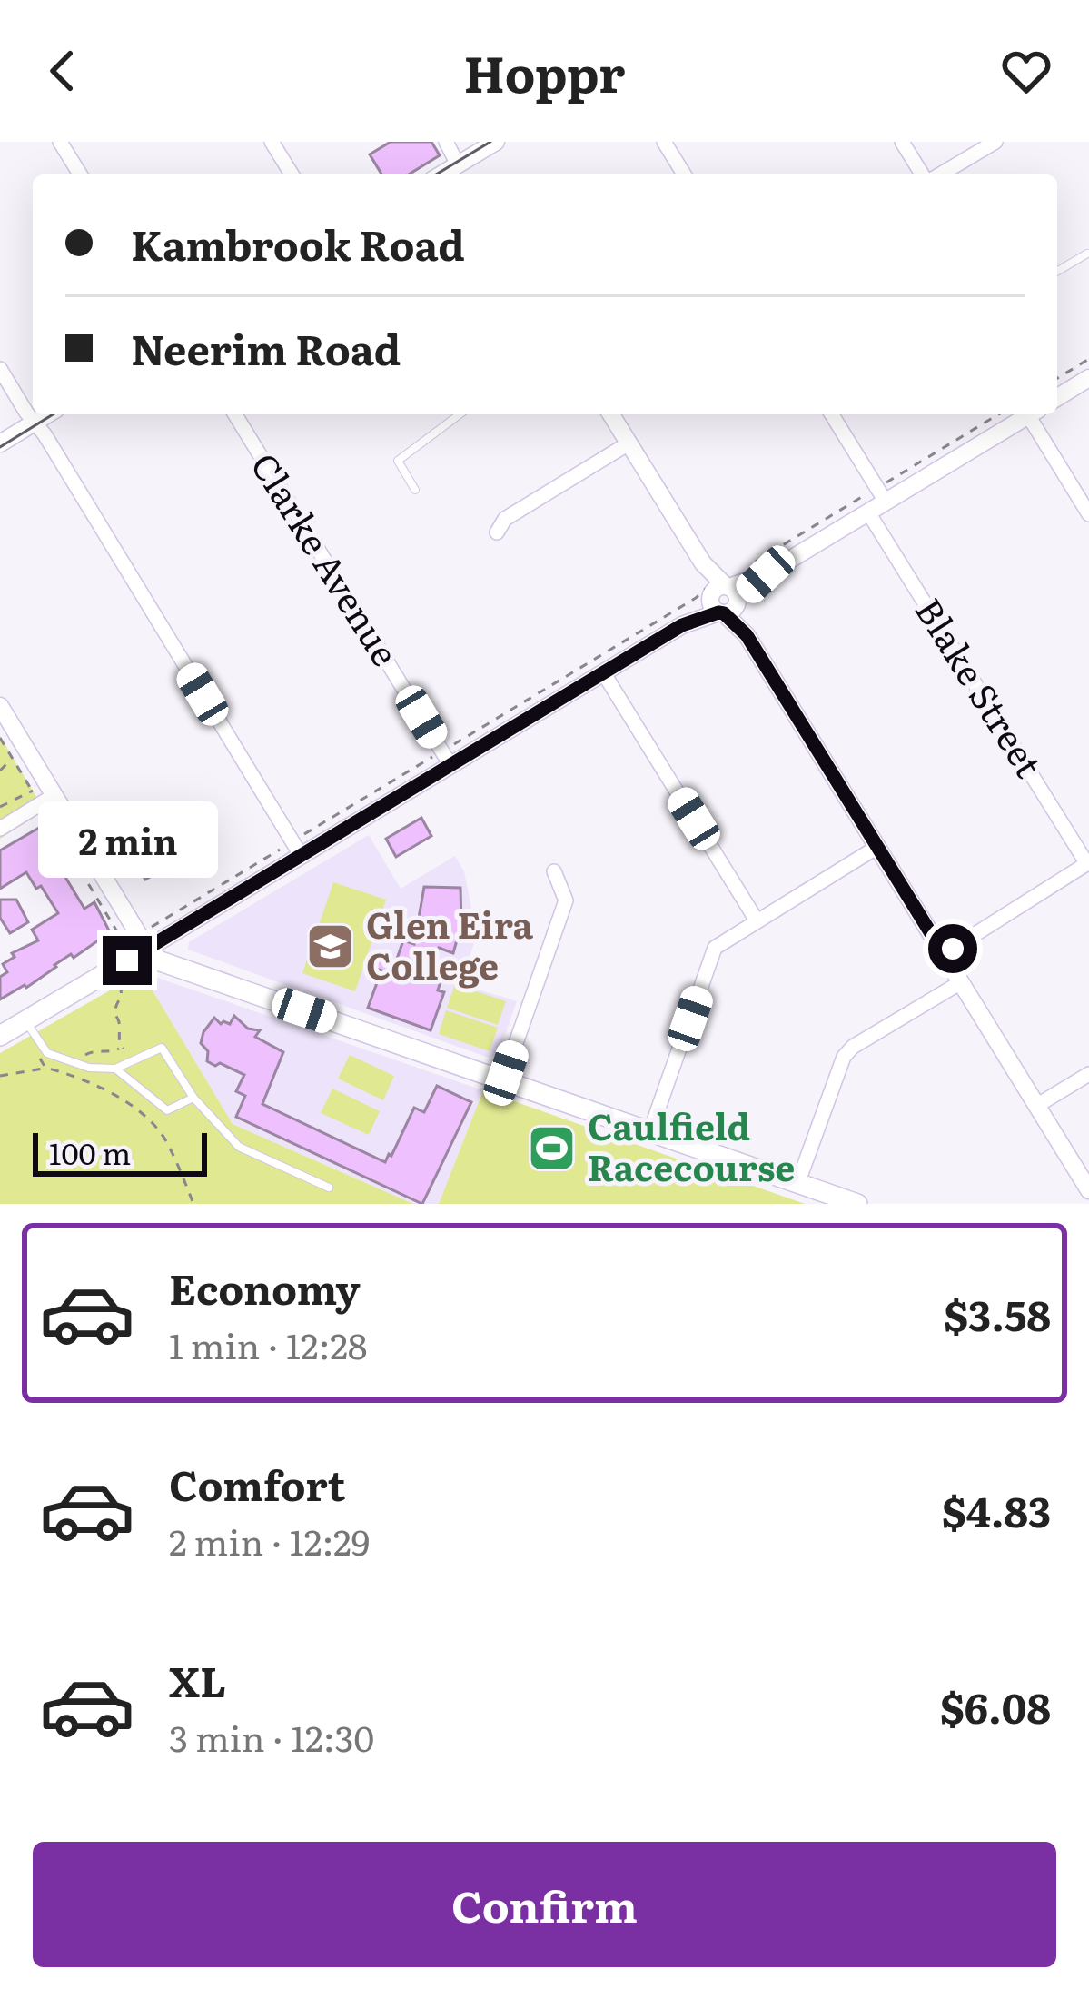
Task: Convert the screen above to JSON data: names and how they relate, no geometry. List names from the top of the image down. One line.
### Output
{"streets":{"street":["Clarke Avenue","Blake Street"]},"places":{"school or university":["Glen Eira College"],"sports":["Caulfield Racecourse"]},"scale_bar":"100 m","page":{"header":"Hoppr","banner":["Kambrook Road","Neerim Road"],"bubble":"2 min","scale":"100 m","list":[{"name":"Economy","note":"1 min · 12:28","value":"$3.58"},{"name":"Comfort","note":"2 min · 12:29","value":"$4.83"},{"name":"XL","note":"3 min · 12:30","value":"$6.08"}],"buttons":"Confirm"}}
